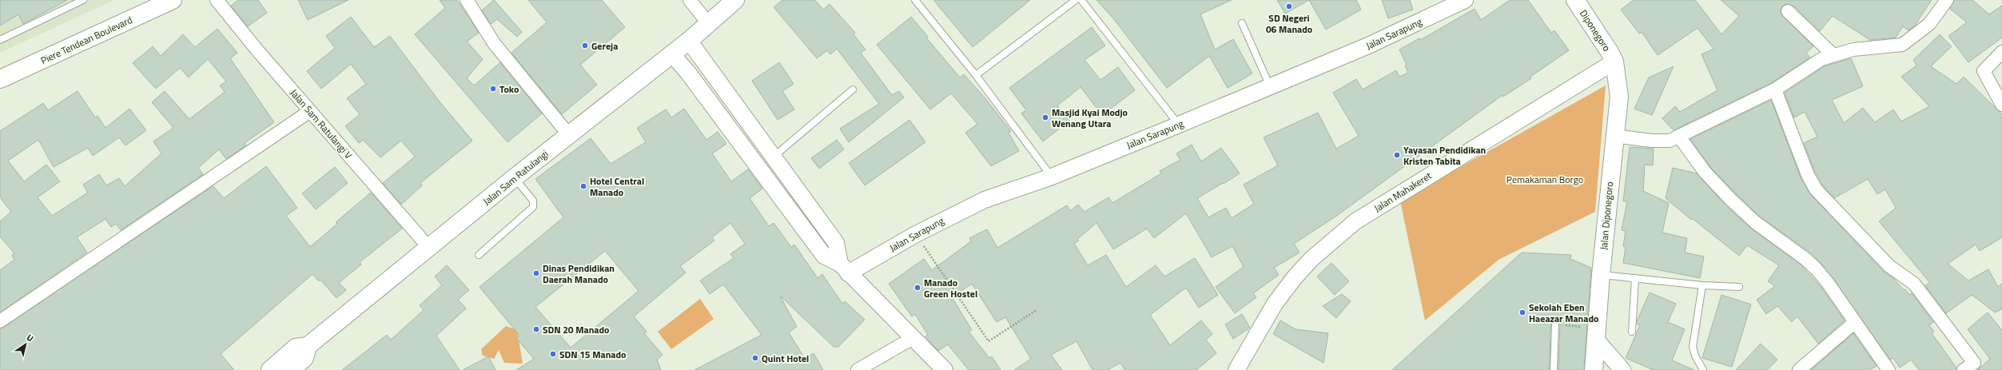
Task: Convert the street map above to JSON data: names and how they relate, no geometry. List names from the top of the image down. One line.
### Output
{"streets":{"main road":["Diponegoro","Piere Tendean Boulevard","Jalan Sam Ratulangi","Jalan Diponegoro"],"street":["Jalan Sarapung","Jalan Sam Ratulangi V","Jalan Mahakeret"]},"crossings":[["Diponegoro","Jalan Mahakeret"],["Diponegoro","Jalan Diponegoro"],["Jalan Sam Ratulangi V","Jalan Sam Ratulangi"],["Jalan Mahakeret","Jalan Diponegoro"]],"parks":["Pemakaman Borgo"],"places":["SD Negeri 06 Manado","Gereja","Toko","Masjid Kyai Modjo Wenang Utara","Yayasan Pendidikan Kristen Tabita","Hotel Central Manado","Dinas Pendidikan Daerah Manado","Manado Green Hostel","Sekolah Eben Haeazar Manado","SDN 20 Manado","SDN 15 Manado","Quint Hotel"],"north":"top right"}
